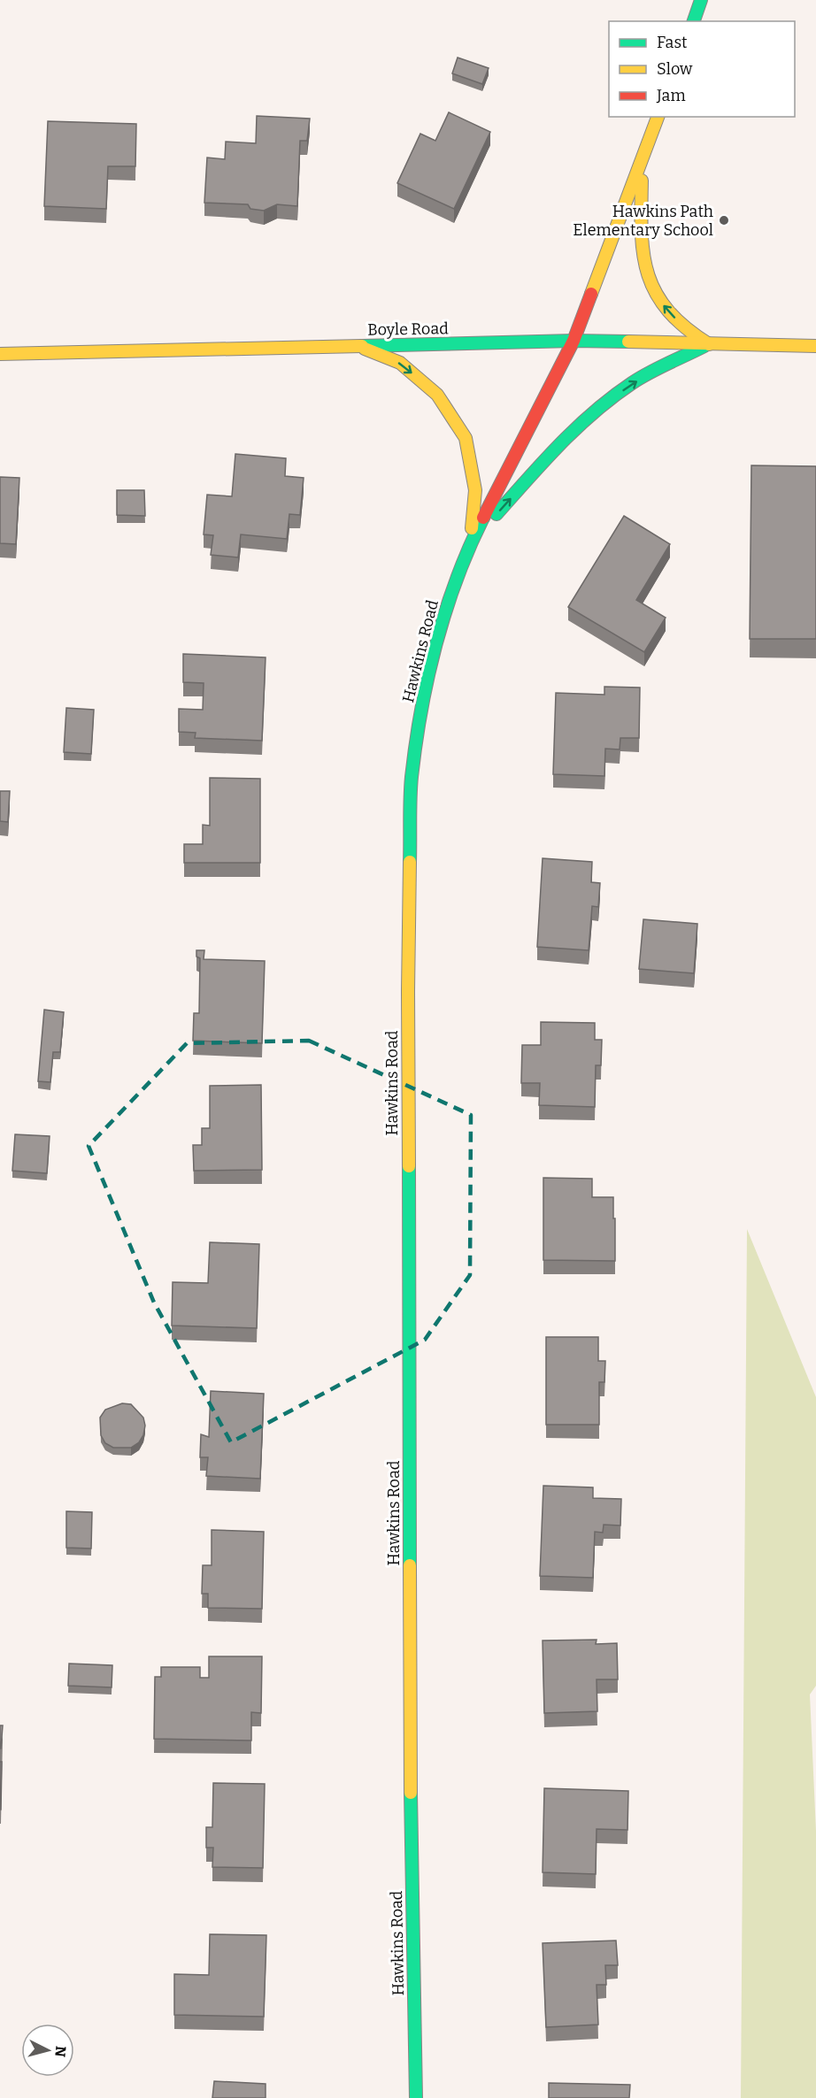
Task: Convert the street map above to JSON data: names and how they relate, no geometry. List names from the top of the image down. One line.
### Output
{"streets":{"street":["Boyle Road","Hawkins Road"]},"crossings":[["Boyle Road","Hawkins Road"]],"places":["Hawkins Path Elementary School"],"legend":["Fast","Slow","Jam"],"north":"right"}
